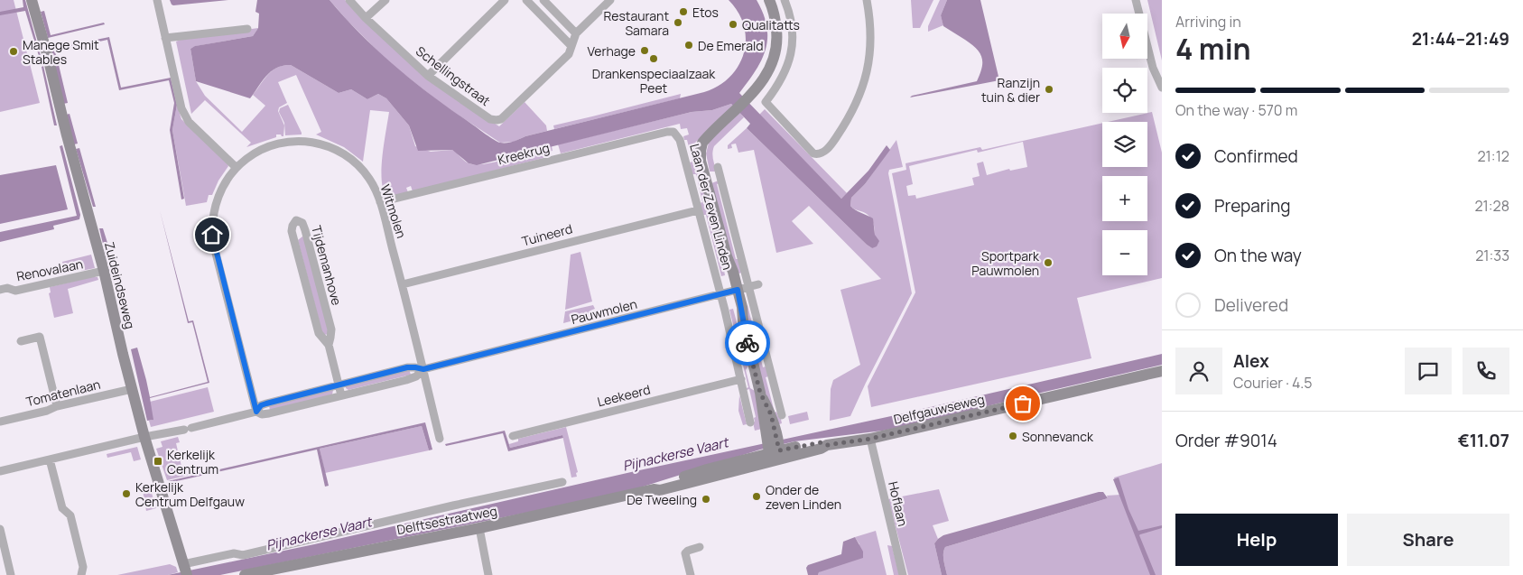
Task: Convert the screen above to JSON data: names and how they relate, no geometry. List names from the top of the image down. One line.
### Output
{"streets":{"street":["Schellingstraat","Kreekrug","Laan der Zeven Linden","Witmolen","Tuineerd","Tijdemanhove","Renovalaan","Zuideindseweg","Pauwmolen","Tomatenlaan","Leekeerd","Delfgauwseweg","Hoflaan","Delftsestraatweg"]},"crossings":[["Kreekrug","Laan der Zeven Linden"],["Kreekrug","Witmolen"],["Laan der Zeven Linden","Tuineerd"],["Laan der Zeven Linden","Pauwmolen"],["Laan der Zeven Linden","Leekeerd"],["Laan der Zeven Linden","Delftsestraatweg"],["Witmolen","Tuineerd"],["Witmolen","Pauwmolen"],["Tijdemanhove","Pauwmolen"],["Renovalaan","Zuideindseweg"],["Zuideindseweg","Pauwmolen"],["Zuideindseweg","Tomatenlaan"],["Zuideindseweg","Delftsestraatweg"],["Delfgauwseweg","Hoflaan"],["Delfgauwseweg","Delftsestraatweg"]],"water":["Pijnackerse Vaart"],"places":{"other":["Etos","Restaurant Samara","Qualitatts","De Emerald","Verhage","Manege Smit Stables","Drankenspeciaalzaak Peet","Ranzijn tuin & dier","Sportpark Pauwmolen","Sonnevanck","Kerkelijk Centrum Delfgauw","Onder de zeven Linden","De Tweeling"],"transit":["Kerkelijk Centrum"]},"north":"bottom","page":{"heading":["4 min","Arriving in","21:44–21:49"],"panel":["Alex","Courier · 4.5","Order #9014","€11.07"],"map_buttons":["+","−"],"bar":"On the way · 570 m","list":[["Confirmed","21:12"],["Preparing","21:28"],["On the way","21:33"],"Delivered"],"buttons":["Help","Share"]}}
